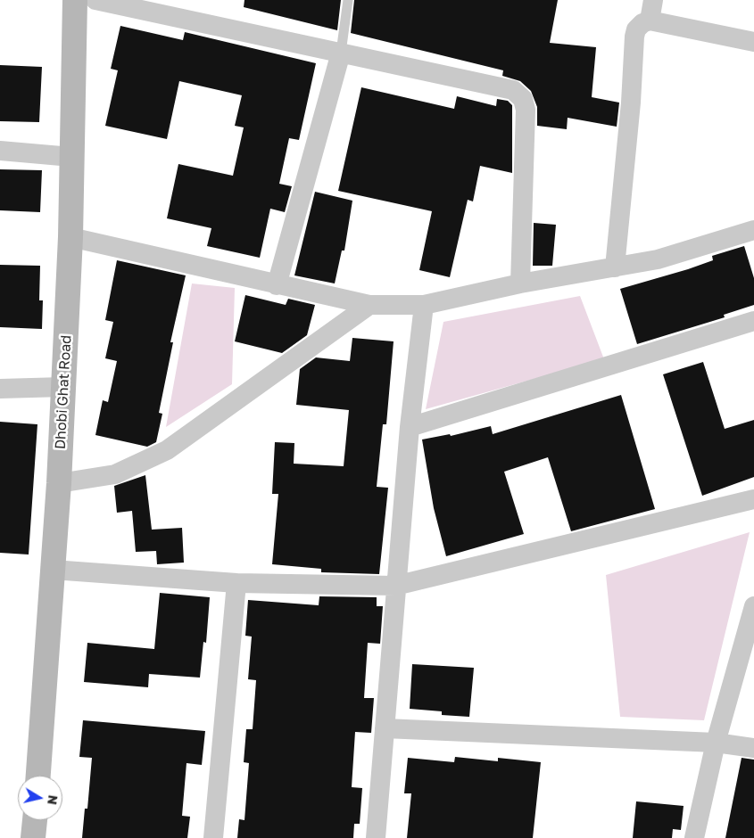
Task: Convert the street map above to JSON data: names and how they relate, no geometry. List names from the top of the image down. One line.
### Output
{"streets":{"main road":["Dhobi Ghat Road"]},"north":"right"}
